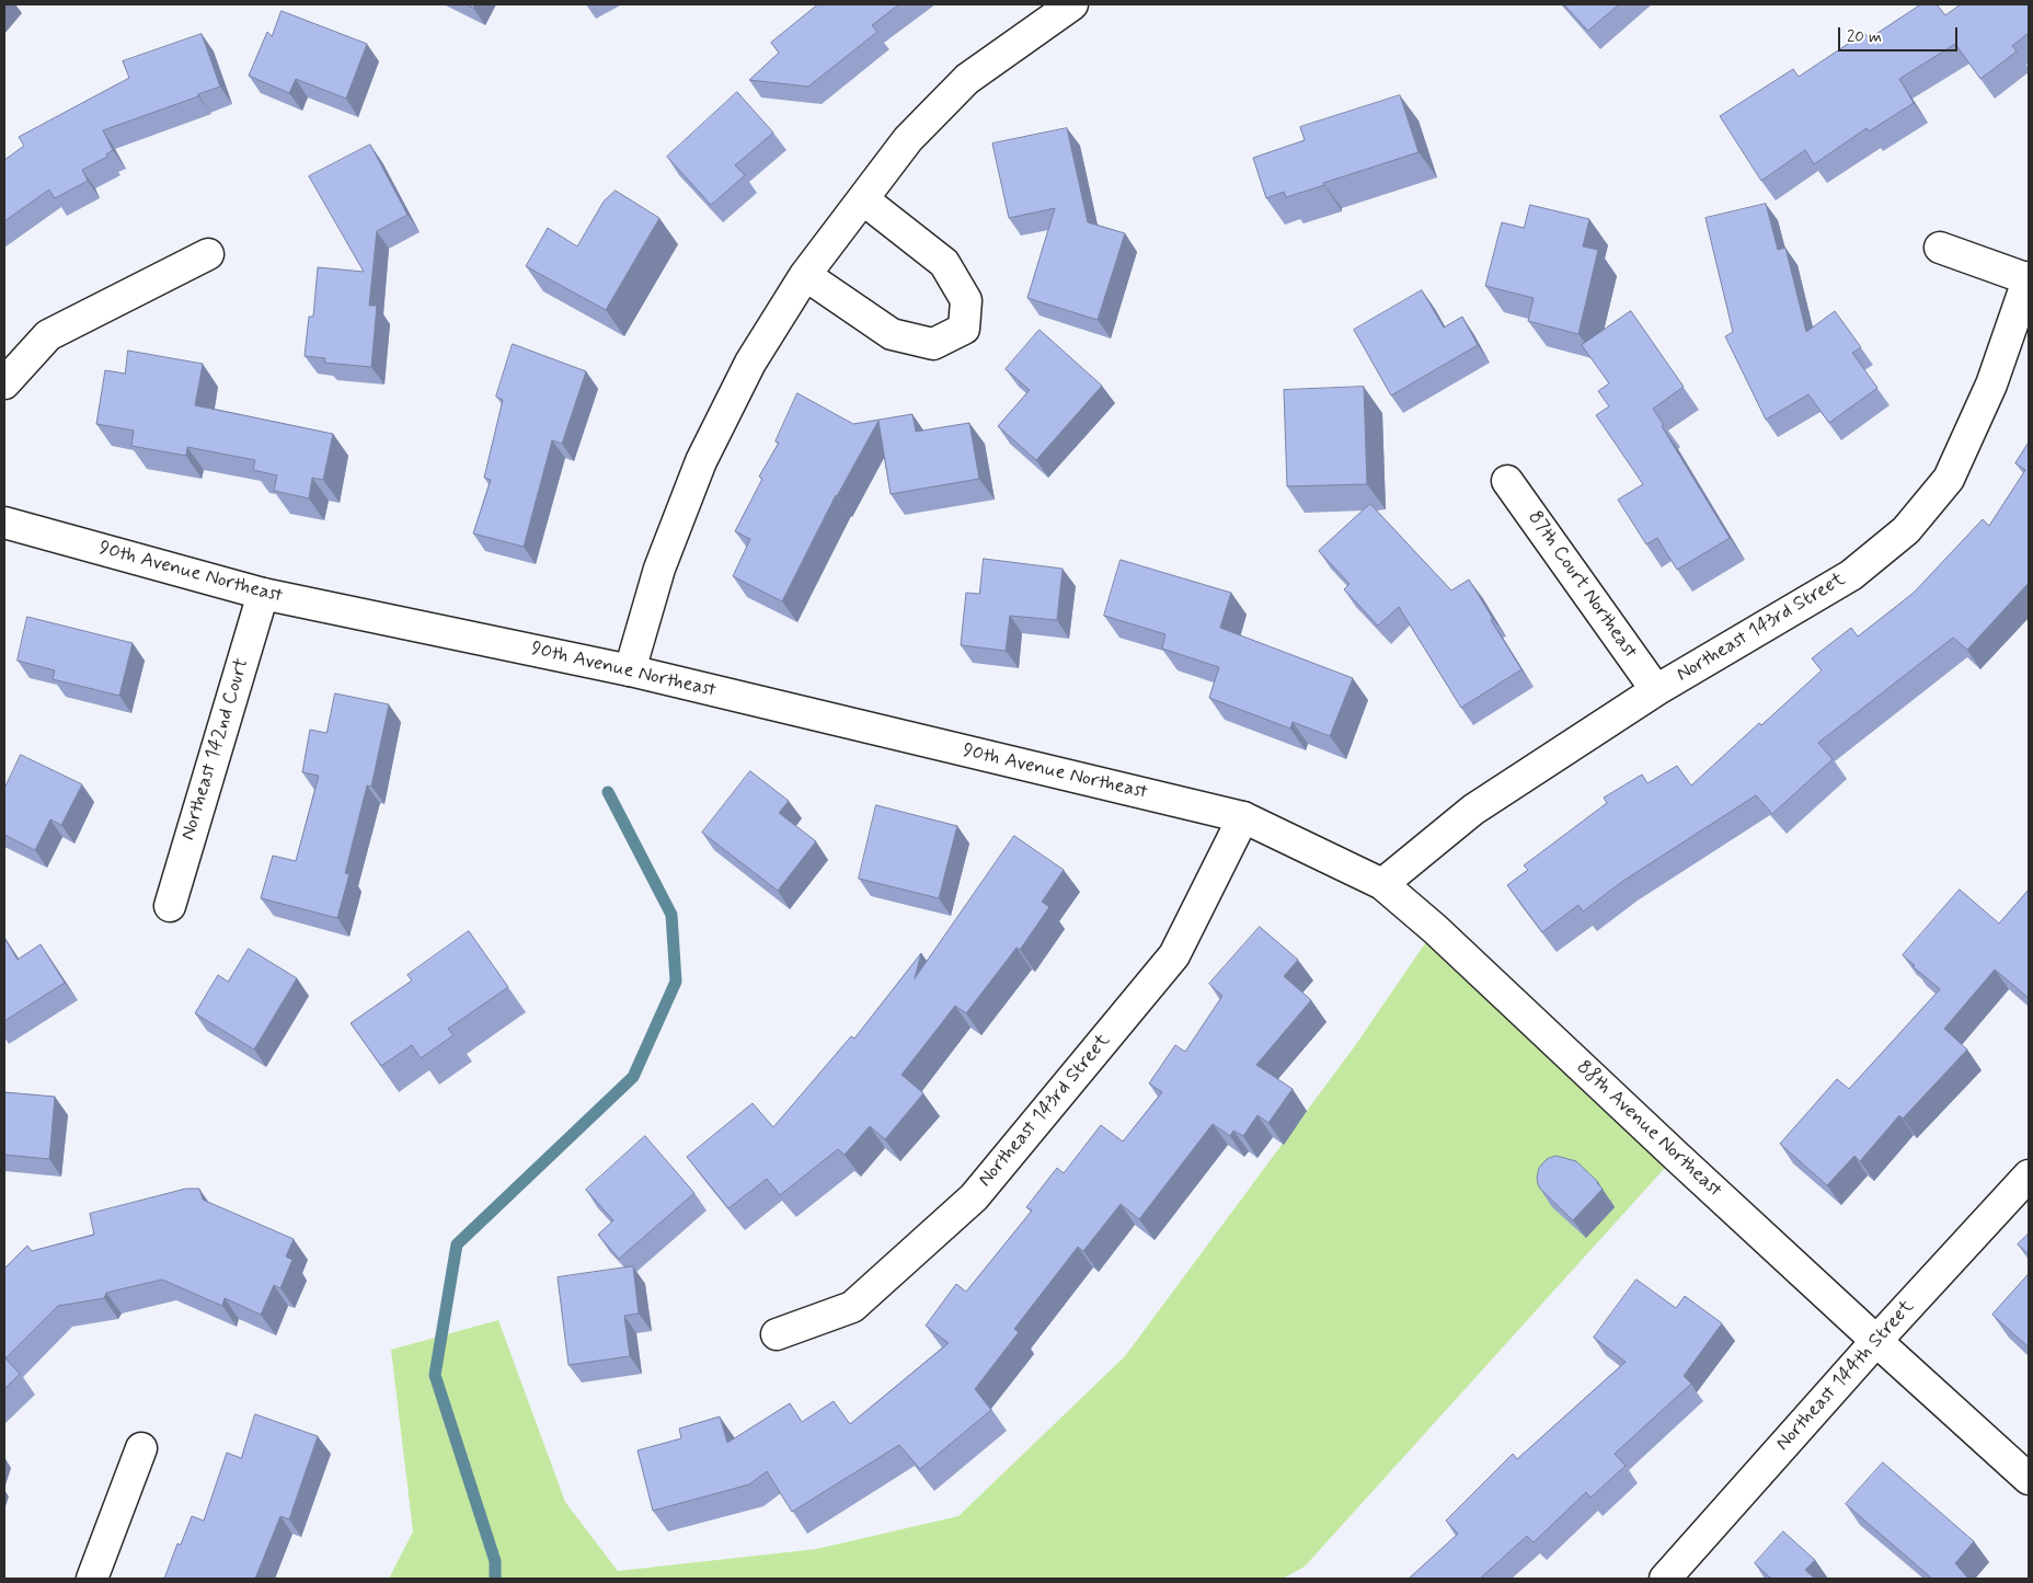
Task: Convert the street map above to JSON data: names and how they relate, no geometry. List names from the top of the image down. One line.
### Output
{"streets":{"street":["90th Avenue Northeast","87th Court Northeast","Northeast 143rd Street","Northeast 142nd Court","88th Avenue Northeast","Northeast 144th Street"]},"crossings":[["90th Avenue Northeast","Northeast 143rd Street"],["90th Avenue Northeast","Northeast 142nd Court"],["90th Avenue Northeast","88th Avenue Northeast"],["87th Court Northeast","Northeast 143rd Street"],["Northeast 143rd Street","88th Avenue Northeast"],["88th Avenue Northeast","Northeast 144th Street"]],"scale_bar":"20 m"}
